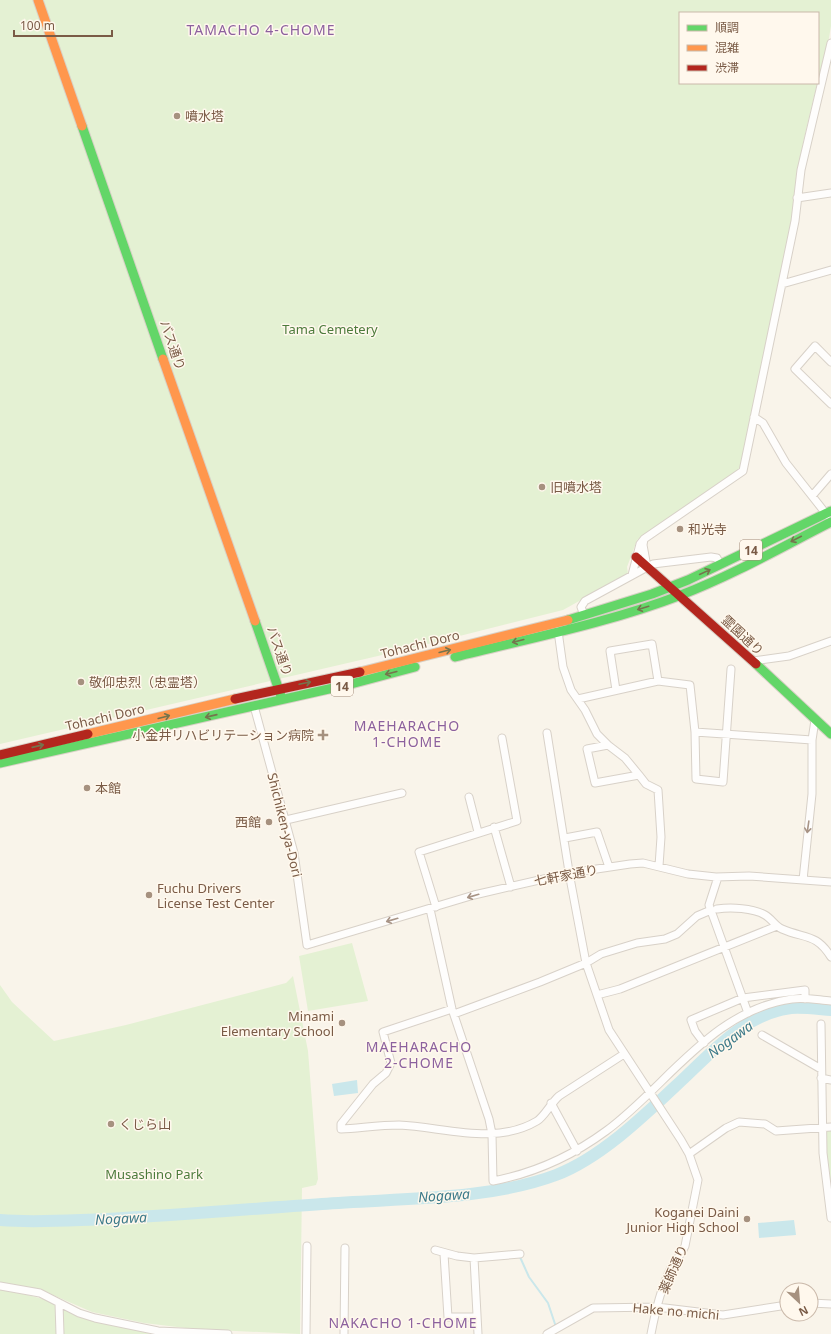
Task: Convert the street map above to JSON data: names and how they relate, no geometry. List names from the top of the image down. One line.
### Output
{"streets":{"main road":["バス通り","14","霊園通り","Tohachi Doro"],"street":["Shichiken-ya-Dori","七軒家通り","薬師通り","Hake no michi"]},"crossings":[["バス通り","Tohachi Doro"],["霊園通り","Tohachi Doro"],["Tohachi Doro","Shichiken-ya-Dori"],["Shichiken-ya-Dori","七軒家通り"],["薬師通り","Hake no michi"]],"one_way":["七軒家通り"],"districts":["TAMACHO 4-CHOME","MAEHARACHO 1-CHOME","MAEHARACHO 2-CHOME","NAKACHO 1-CHOME"],"water":["Nogawa"],"parks":["Tama Cemetery","Musashino Park"],"places":{"other":["噴水塔","旧噴水塔","和光寺","敬仰忠烈（忠霊塔）","本館","西館","Fuchu Drivers License Test Center","Minami Elementary School","くじら山","Koganei Daini Junior High School"],"health":["小金井リハビリテーション病院"]},"legend":["順調","混雑","渋滞"],"scale_bar":"100 m","north":"bottom right"}
